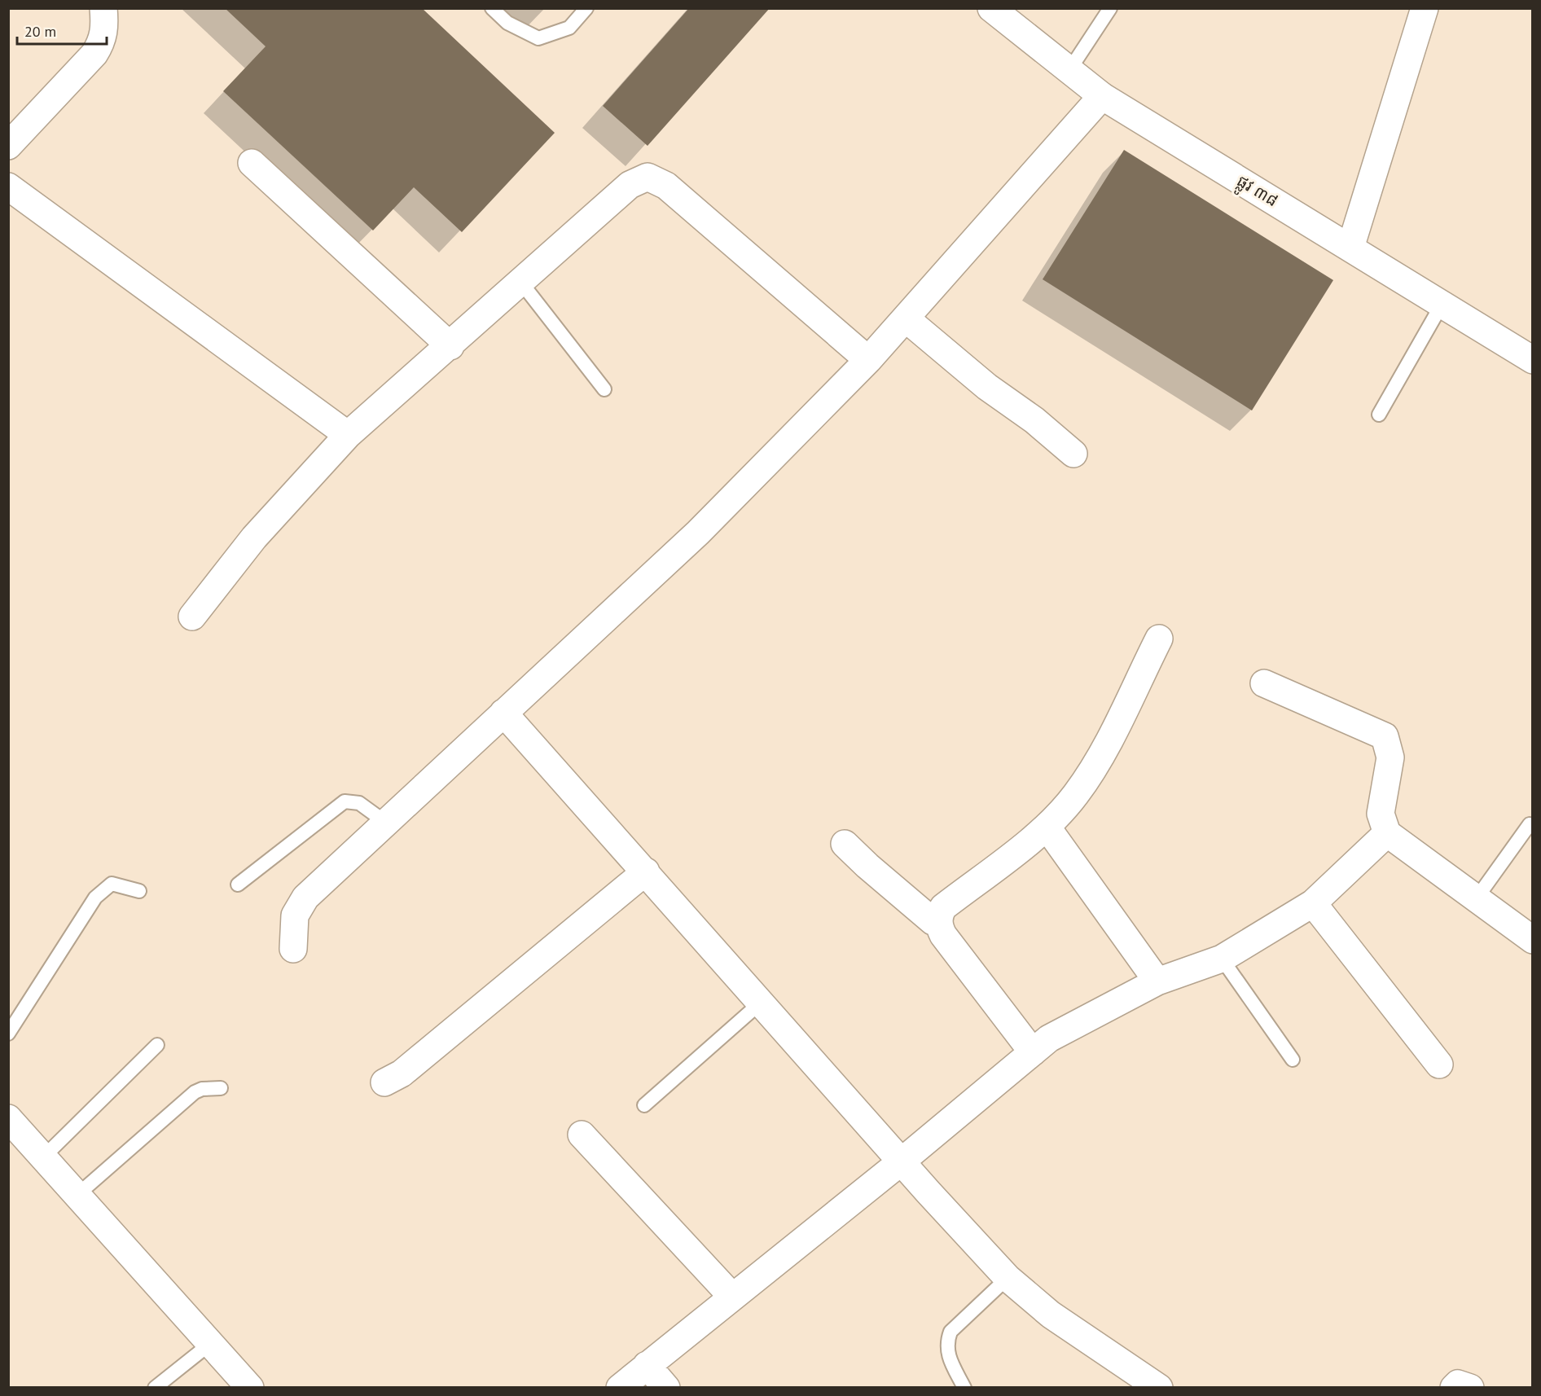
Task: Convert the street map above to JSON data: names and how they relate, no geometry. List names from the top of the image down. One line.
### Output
{"streets":{"street":["ផ្លូវ ៣៨"]},"scale_bar":"20 m"}
